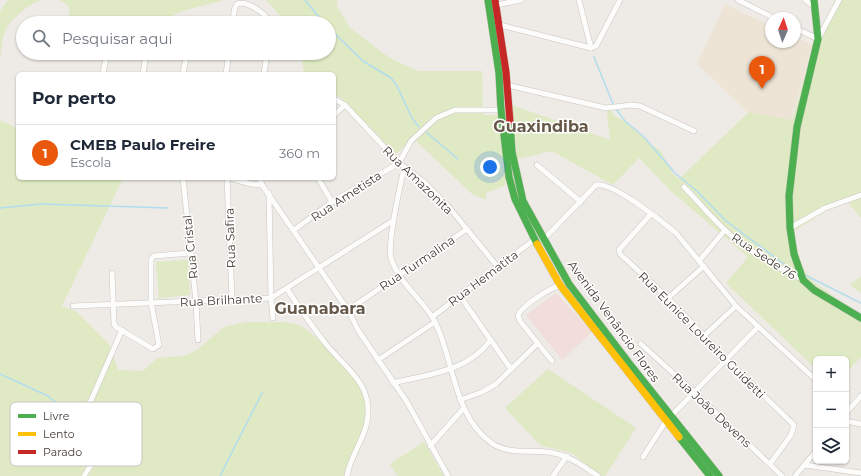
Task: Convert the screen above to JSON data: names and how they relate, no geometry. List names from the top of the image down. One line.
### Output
{"streets":{"main road":["Avenida Venâncio Flores"],"street":["Rua Amazonita","Rua Ametista","Rua Safira","Rua Cristal","Rua Sede 76","Rua Turmalina","Rua Hematita","Rua Brilhante","Rua Eunice Loureiro Guidetti","Rua João Devens"]},"crossings":[["Rua Amazonita","Rua Ametista"],["Rua Amazonita","Rua Turmalina"],["Rua Amazonita","Rua Hematita"],["Rua Safira","Rua Brilhante"],["Rua Cristal","Rua Brilhante"],["Rua Hematita","Avenida Venâncio Flores"],["Rua Eunice Loureiro Guidetti","Rua João Devens"]],"districts":["Guaxindiba","Guanabara"],"legend":["Livre","Lento","Parado"],"north":"top","page":{"search":"Pesquisar aqui","pins":"1","heading":"Por perto","list":[{"mark":"1","name":"CMEB Paulo Freire","note":"Escola","value":"360 m"}],"map_buttons":["+","−"]}}
